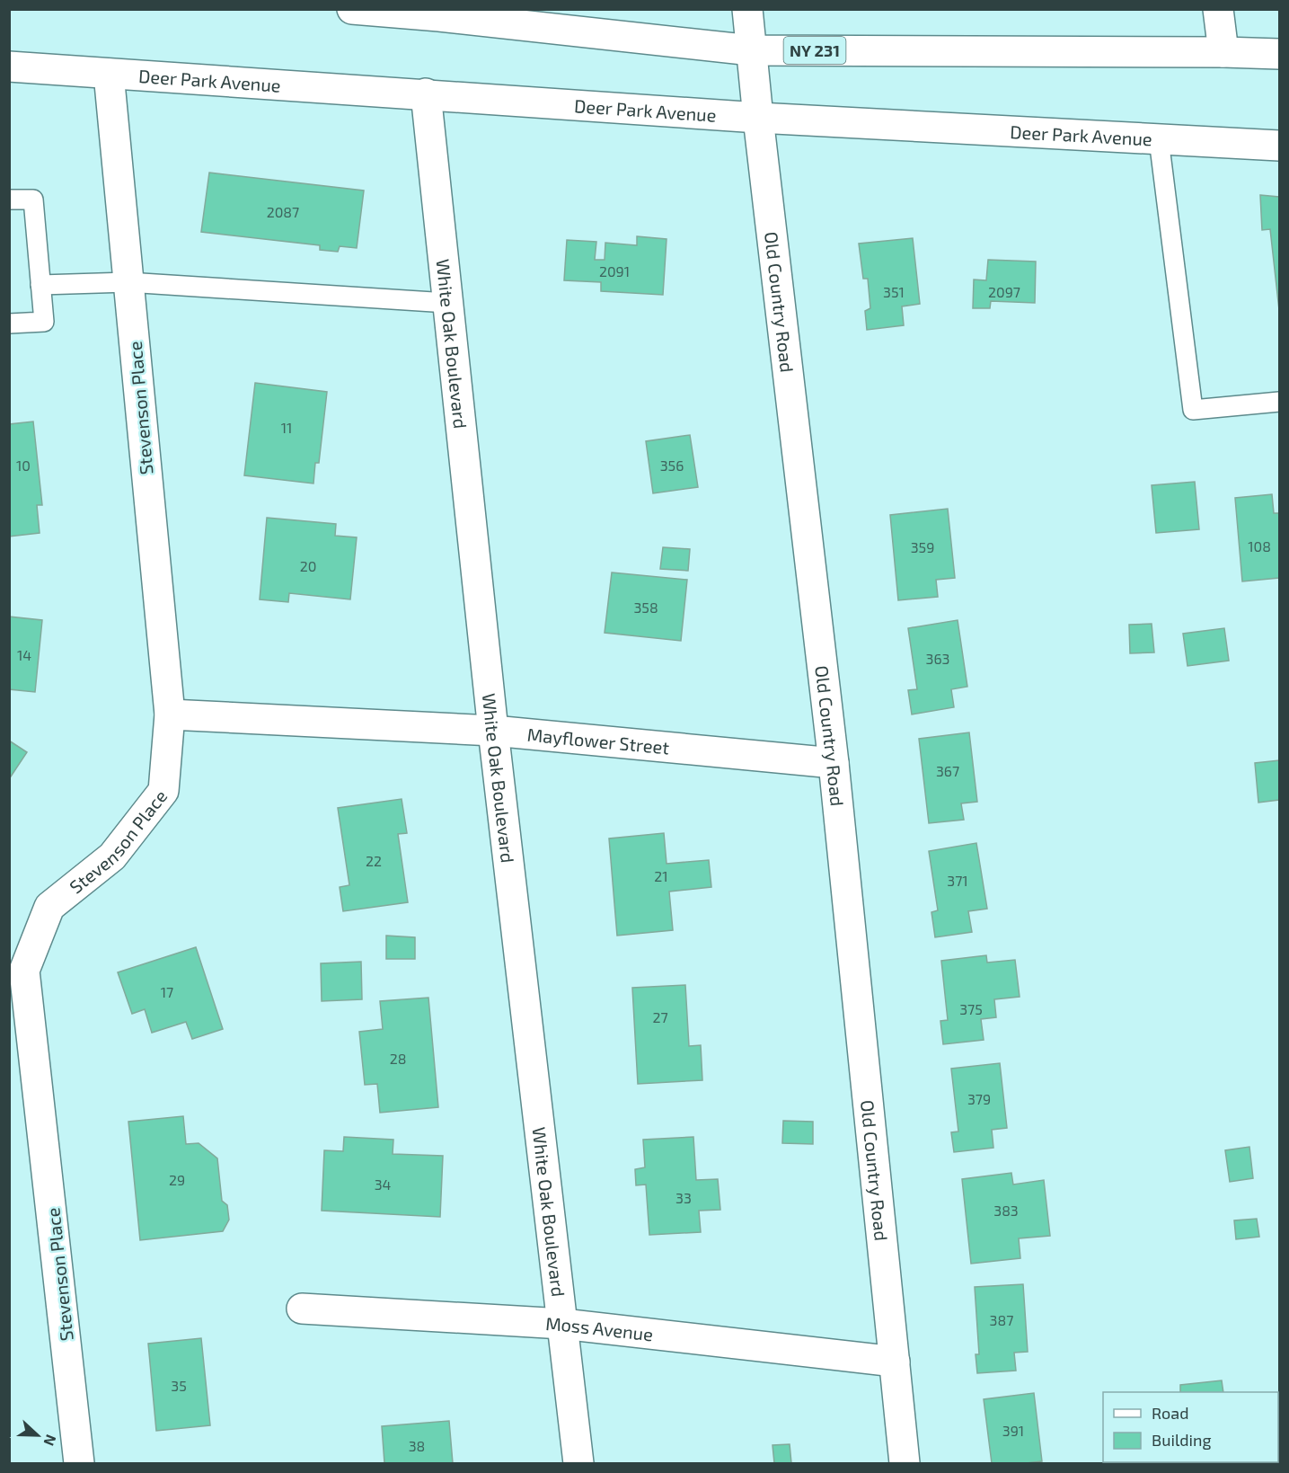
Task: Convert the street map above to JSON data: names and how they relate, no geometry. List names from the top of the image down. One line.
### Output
{"streets":{"street":["NY 231","Deer Park Avenue","Old Country Road","White Oak Boulevard","Stevenson Place","Mayflower Street","Moss Avenue"]},"crossings":[["NY 231","Old Country Road"],["Deer Park Avenue","Old Country Road"],["Deer Park Avenue","White Oak Boulevard"],["Deer Park Avenue","Stevenson Place"],["Old Country Road","Mayflower Street"],["Old Country Road","Moss Avenue"],["White Oak Boulevard","Mayflower Street"],["White Oak Boulevard","Moss Avenue"],["Stevenson Place","Mayflower Street"]],"house_numbers":["2087","2091","351","2097","11","10","356","108","359","20","358","14","363","367","22","21","371","17","375","27","28","379","29","34","33","383","387","35","391","38"],"legend":["Road","Building"],"north":"right"}
